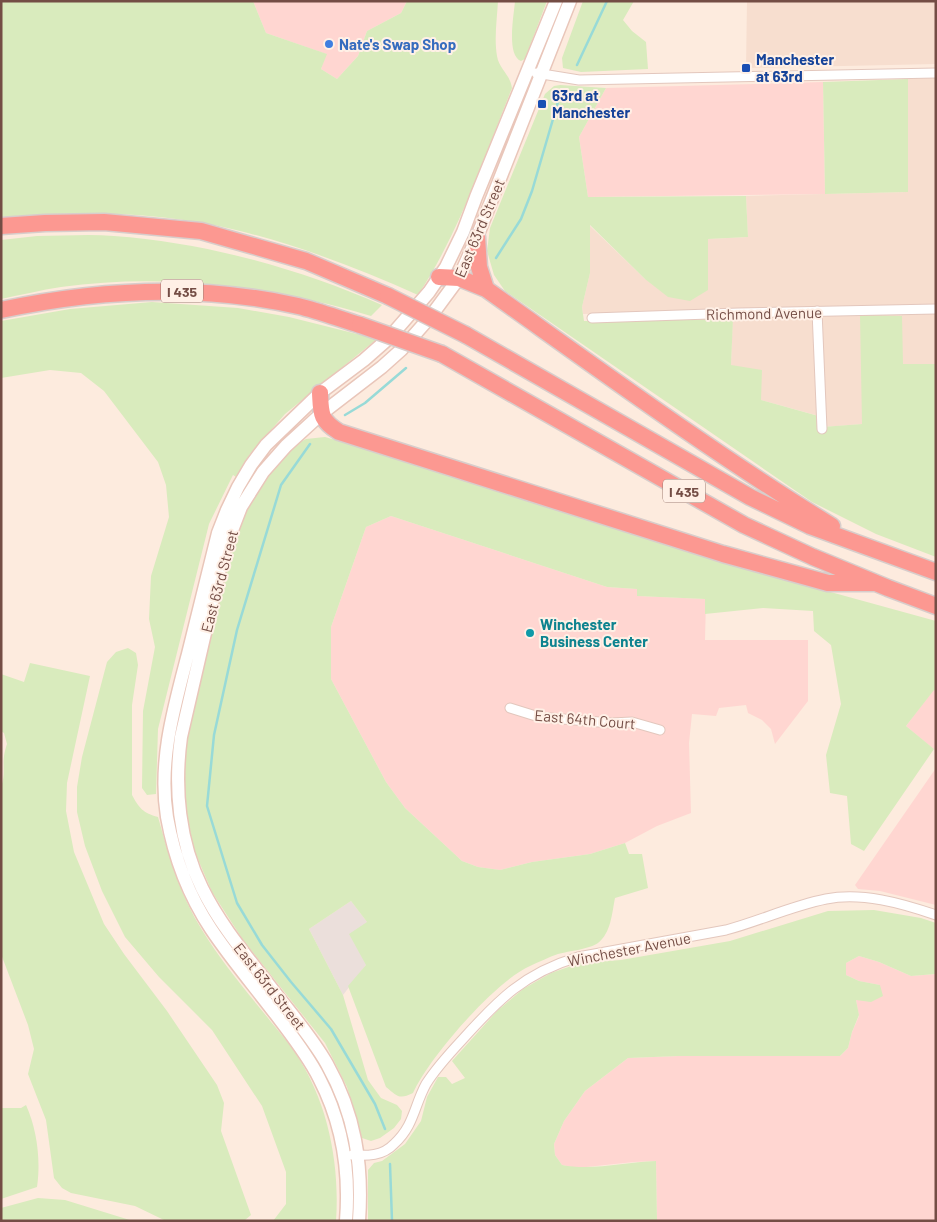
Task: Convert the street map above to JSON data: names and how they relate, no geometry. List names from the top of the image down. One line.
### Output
{"streets":{"highway":["I 435"],"main road":["East 63rd Street"],"street":["Richmond Avenue","East 64th Court","Winchester Avenue"]},"crossings":[["East 63rd Street","Winchester Avenue"]],"places":{"other":["Nate's Swap Shop","Winchester Business Center"],"transit":["Manchester at 63rd","63rd at Manchester"]}}
